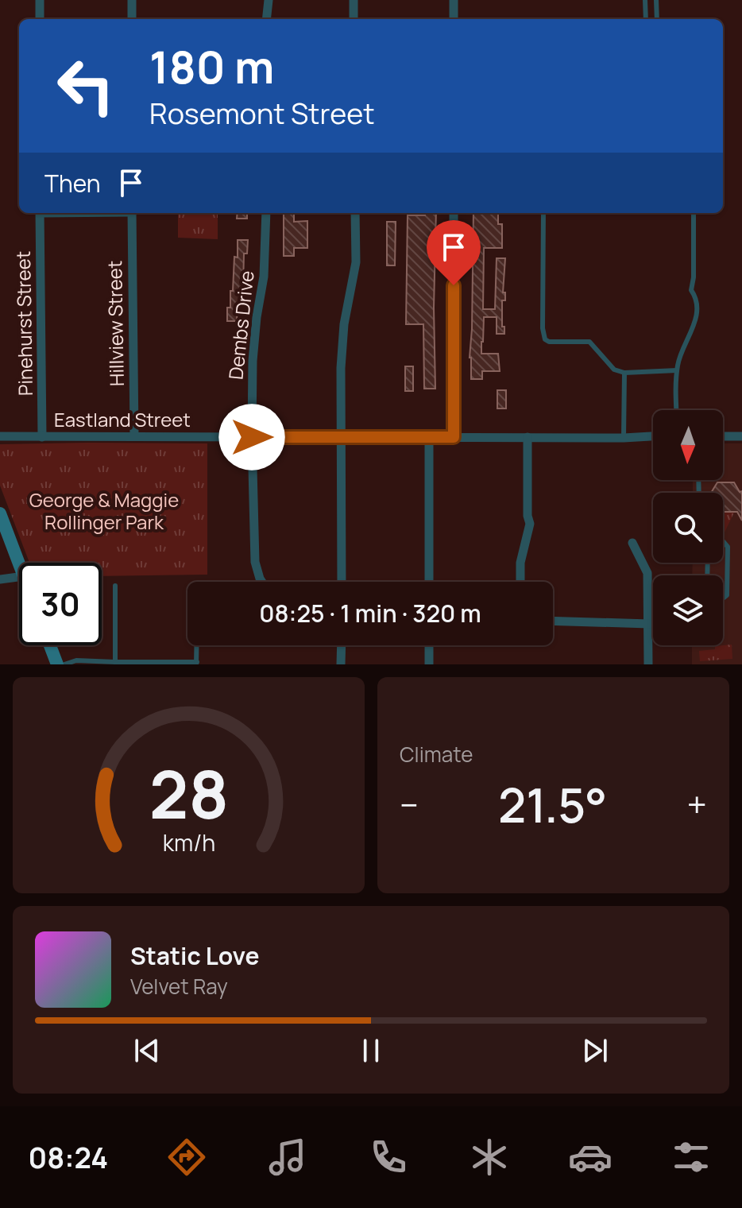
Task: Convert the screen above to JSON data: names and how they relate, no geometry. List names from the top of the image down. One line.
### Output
{"streets":{"street":["Pinehurst Street","Hillview Street","Dembs Drive","Eastland Street"]},"crossings":[["Pinehurst Street","Eastland Street"],["Hillview Street","Eastland Street"],["Dembs Drive","Eastland Street"]],"parks":["George & Maggie Rollinger Park"],"north":"bottom","page":{"turn":["180 m","Rosemont Street"],"then":"Then","limit":"30","trip":"08:25 · 1 min · 320 m","tile":"Climate","heat":["−","21.5°","+"],"song":["Static Love","Velvet Ray"],"tabs":"08:24","gauge":["28","km/h"]}}
